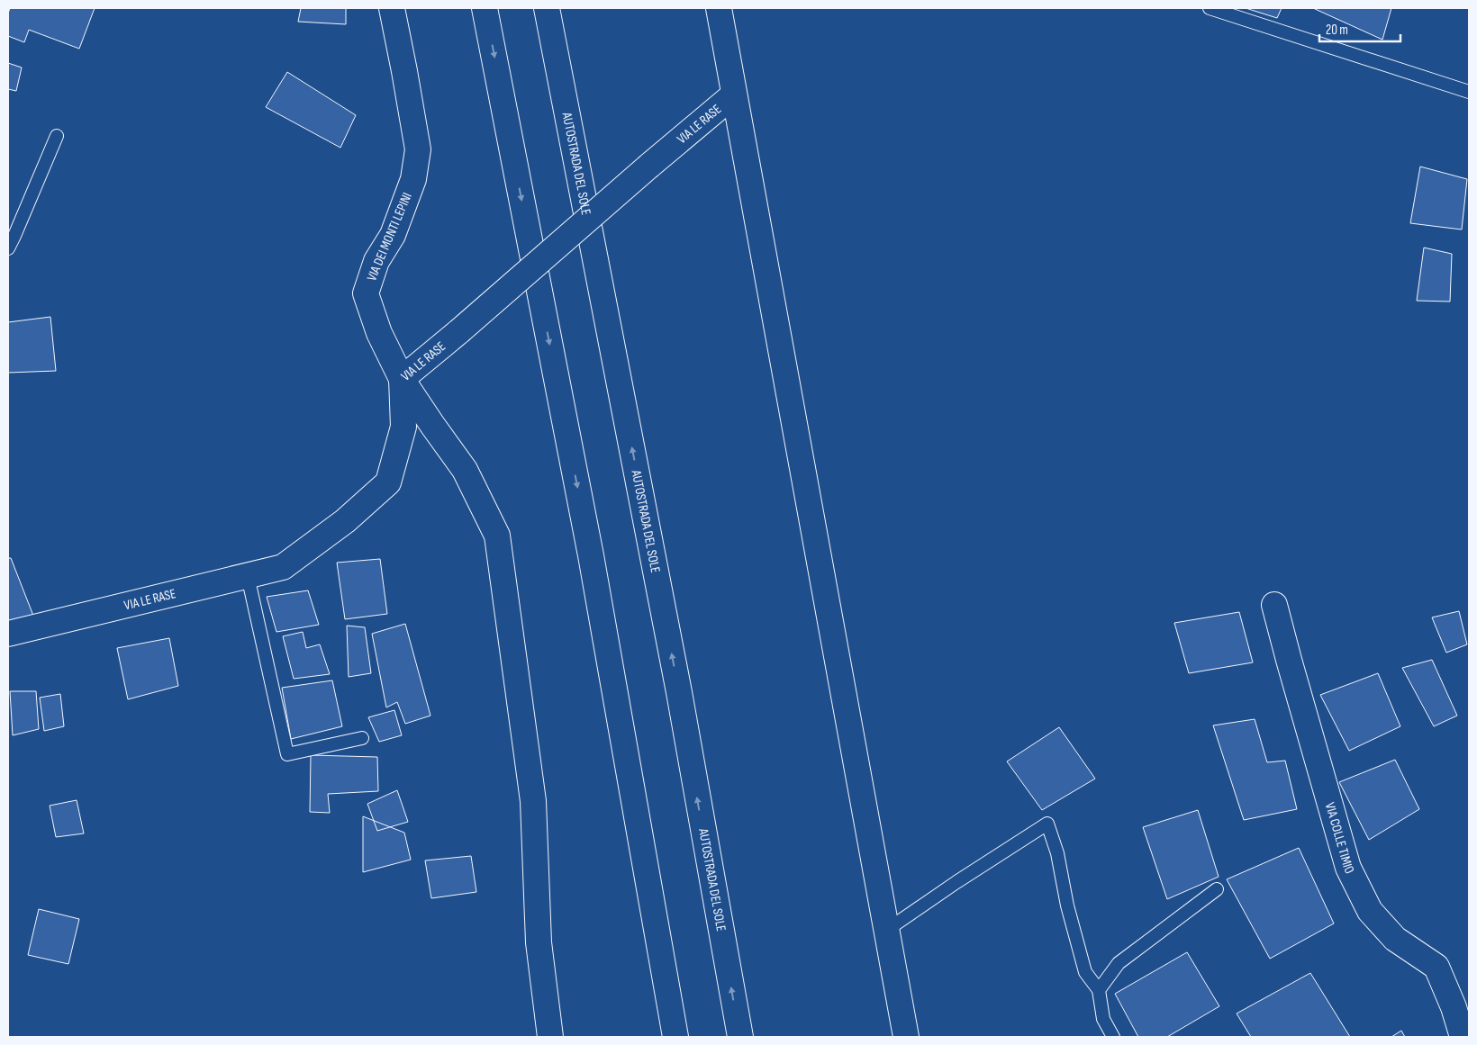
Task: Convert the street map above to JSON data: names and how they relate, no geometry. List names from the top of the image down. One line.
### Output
{"streets":{"main road":["VIA LE RASE","AUTOSTRADA DEL SOLE","VIA DEI MONTI LEPINI","VIA COLLE TIMIO"]},"crossings":[["VIA LE RASE","VIA DEI MONTI LEPINI"]],"scale_bar":"20 m"}
